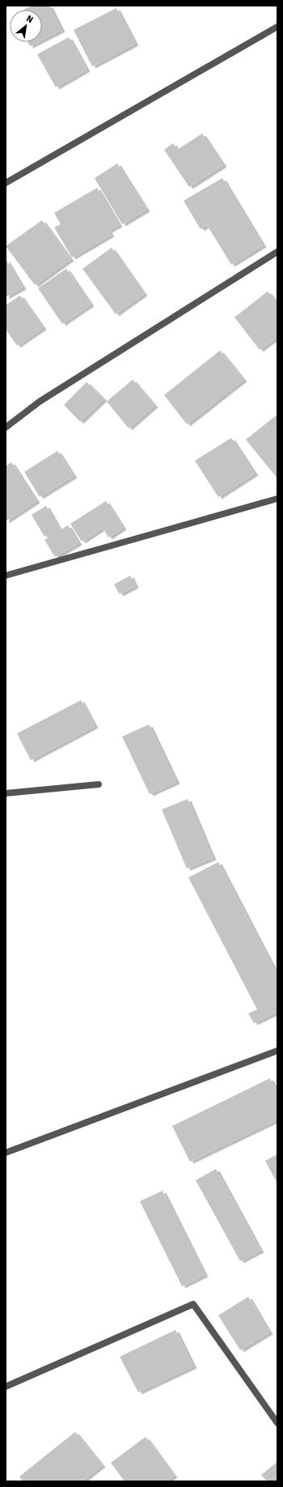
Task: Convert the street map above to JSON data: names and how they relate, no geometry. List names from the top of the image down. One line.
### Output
{"north":"top right"}
